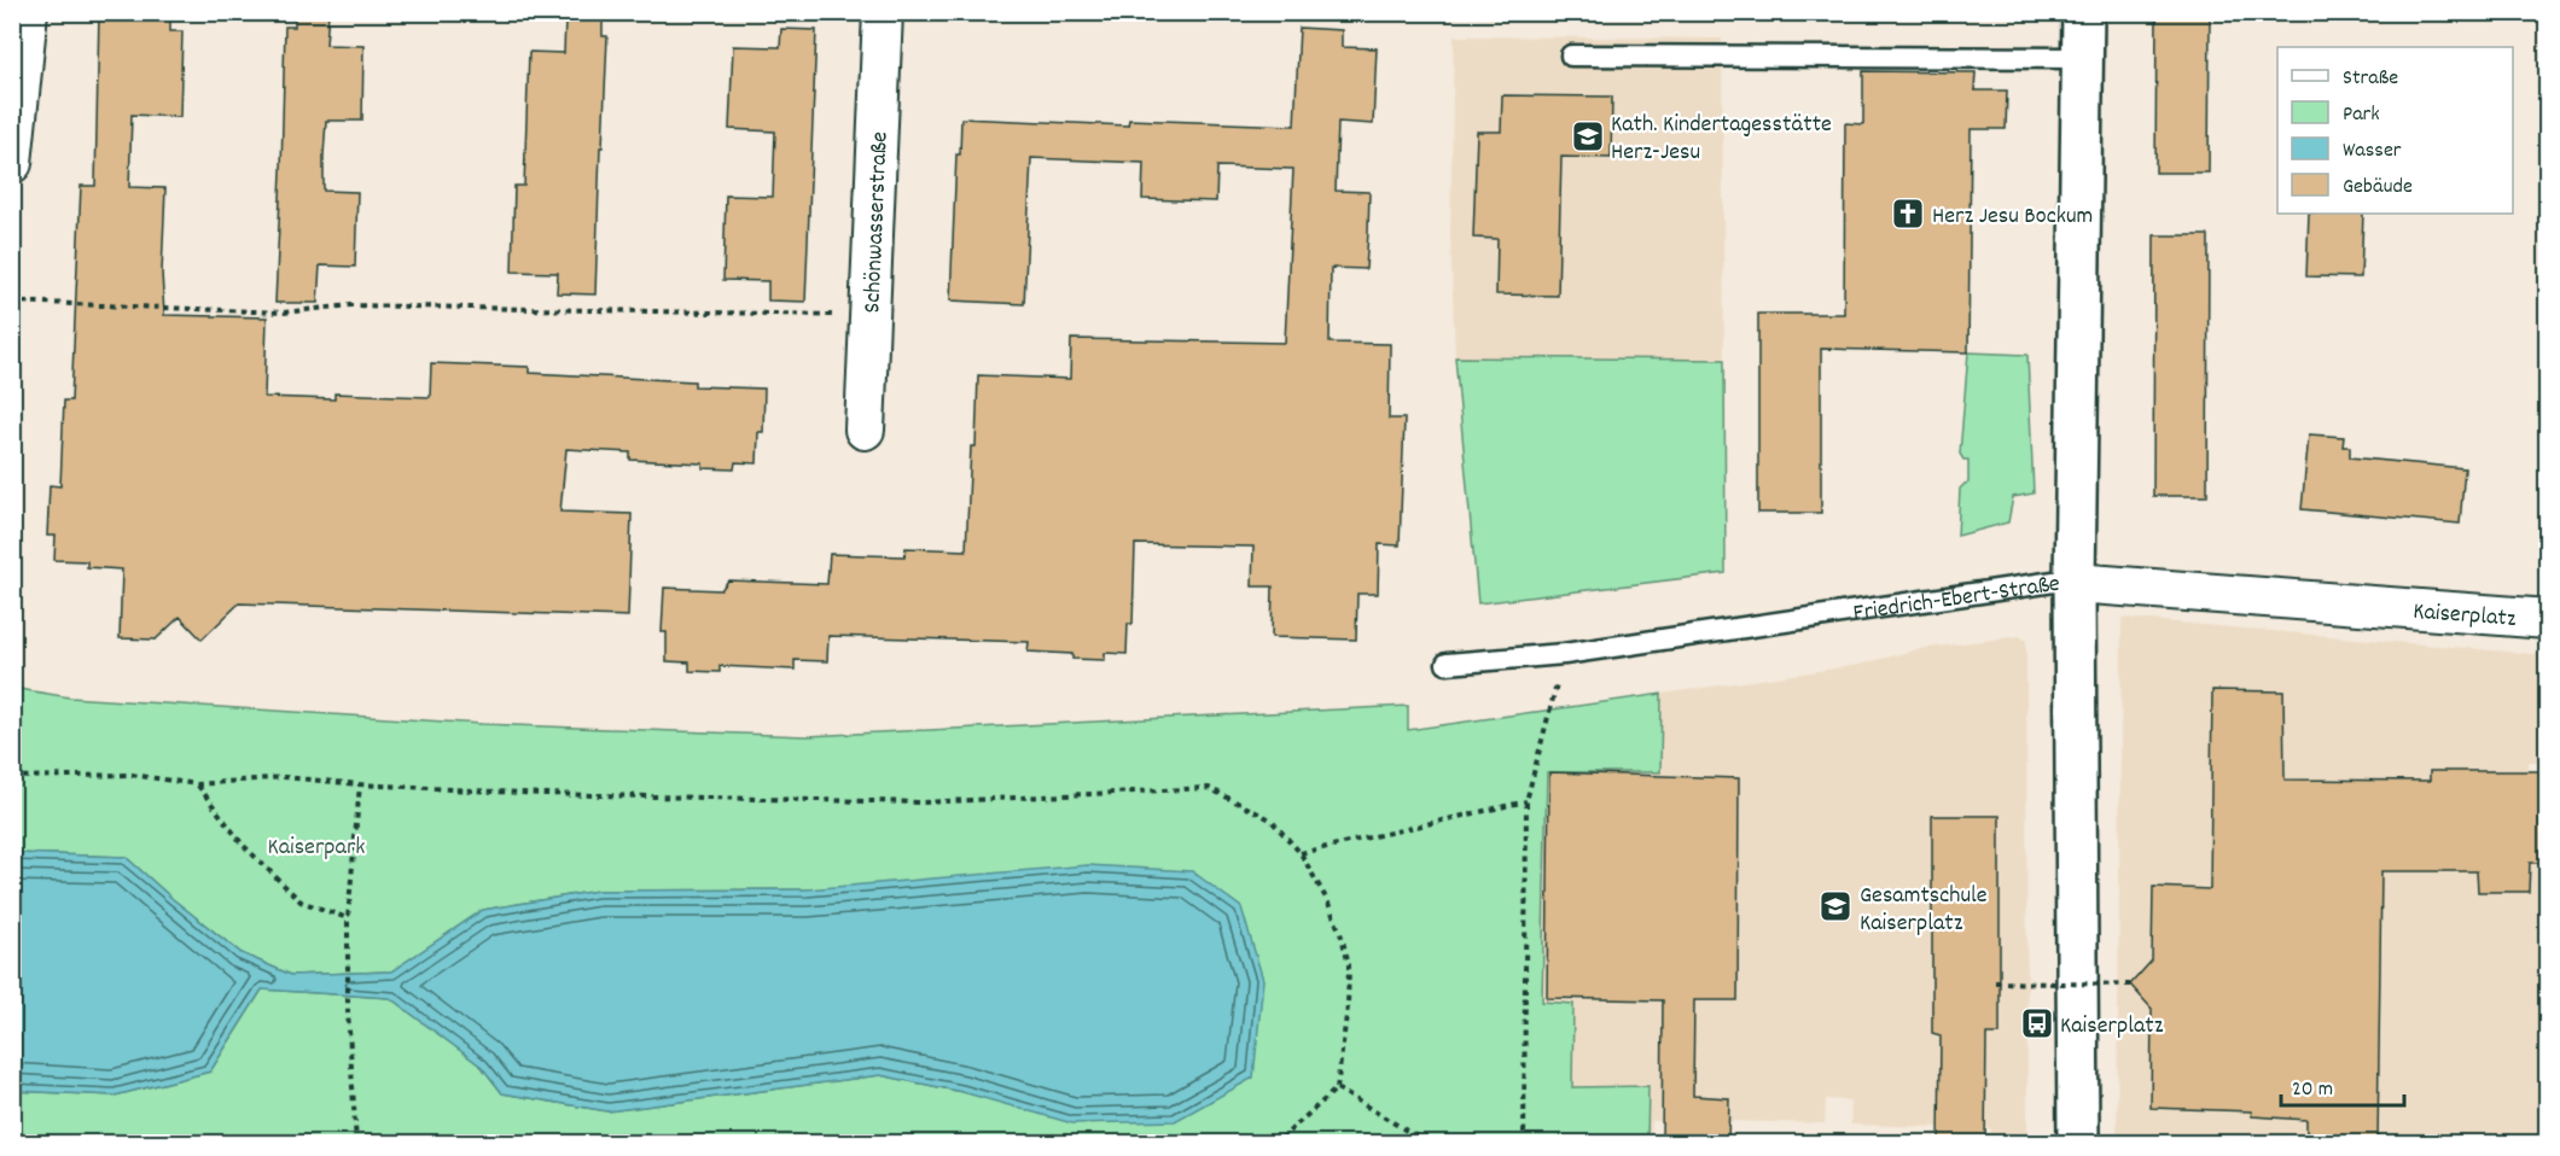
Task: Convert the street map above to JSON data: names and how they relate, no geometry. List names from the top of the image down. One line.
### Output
{"streets":{"street":["Schönwasserstraße","Friedrich-Ebert-Straße","Kaiserplatz"]},"crossings":[["Friedrich-Ebert-Straße","Kaiserplatz"]],"parks":["Kaiserpark"],"places":{"school or university":["Kath. Kindertagesstätte Herz-Jesu","Gesamtschule Kaiserplatz"],"church":["Herz Jesu Bockum"],"bus stop":["Kaiserplatz"]},"legend":["Straße","Park","Wasser","Gebäude"],"scale_bar":"20 m"}
